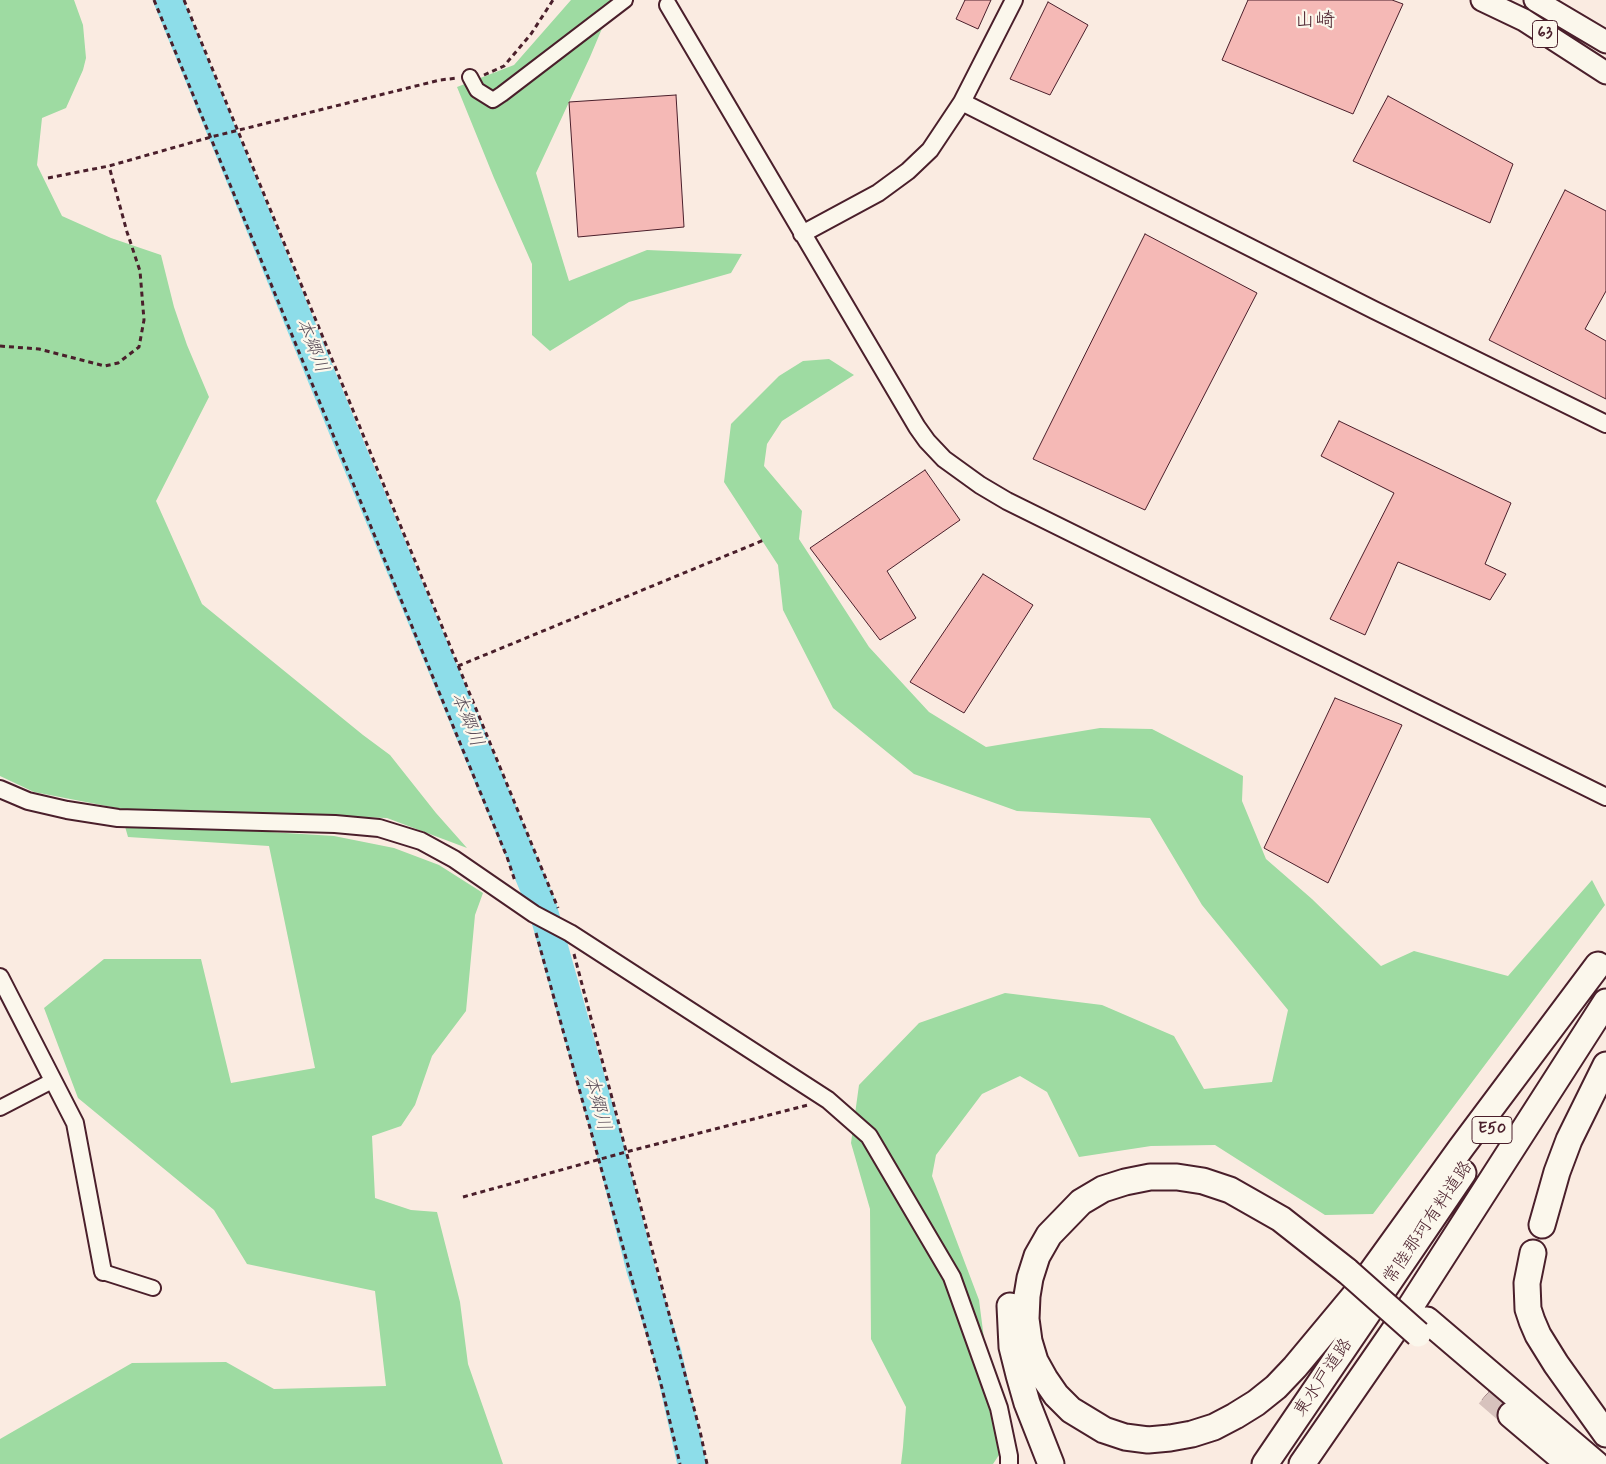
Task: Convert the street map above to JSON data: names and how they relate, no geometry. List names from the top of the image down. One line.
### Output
{"streets":{"highway":["E50","常陸那珂有料道路","東水戸道路"],"main road":["63"]},"crossings":[["常陸那珂有料道路","東水戸道路"]],"districts":["山崎"],"water":["本郷川"]}
